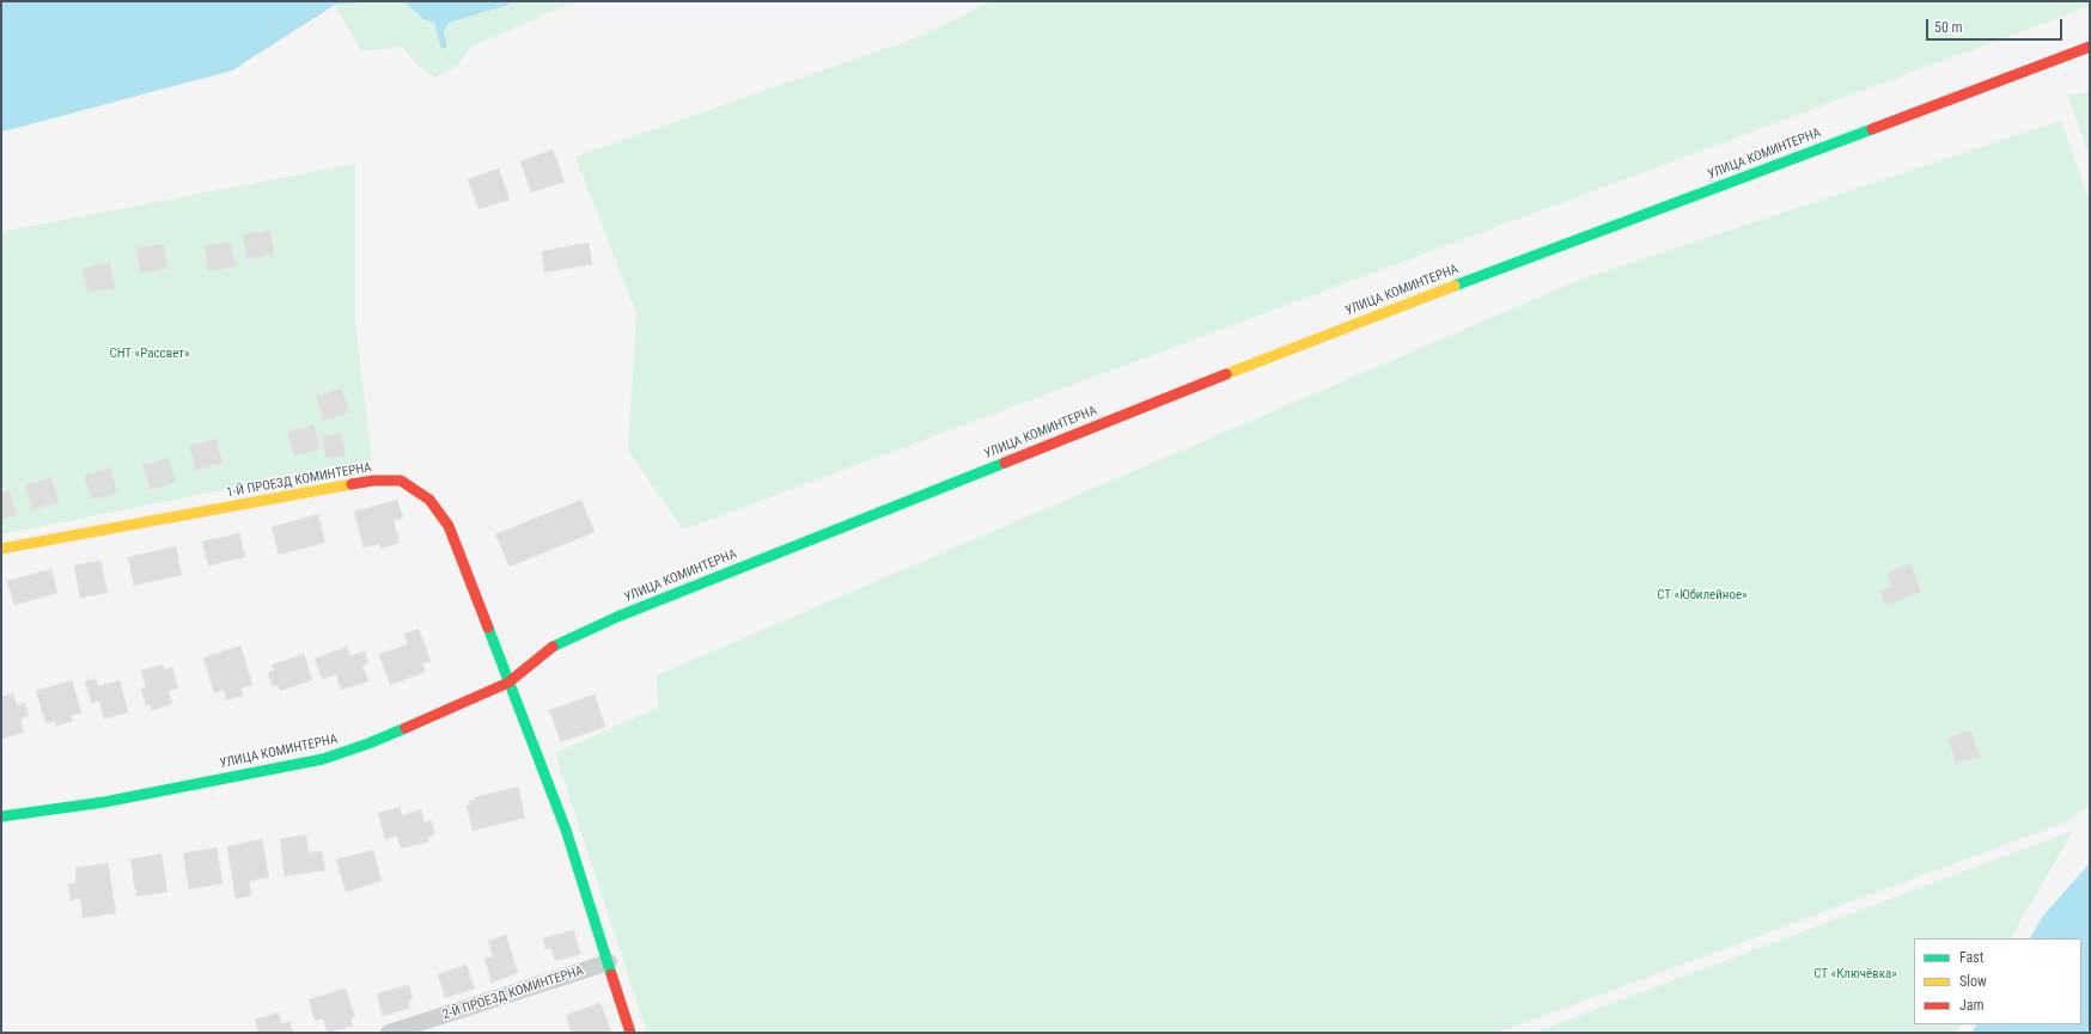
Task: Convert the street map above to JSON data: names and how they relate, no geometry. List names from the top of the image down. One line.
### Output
{"streets":{"street":["УЛИЦА КОМИНТЕРНА","1-Й ПРОЕЗД КОМИНТЕРНА","2-Й ПРОЕЗД КОМИНТЕРНА"]},"crossings":[["УЛИЦА КОМИНТЕРНА","1-Й ПРОЕЗД КОМИНТЕРНА"],["1-Й ПРОЕЗД КОМИНТЕРНА","2-Й ПРОЕЗД КОМИНТЕРНА"]],"parks":["СНТ «Рассвет»","СТ «Юбилейное»","СТ «Ключёвка»"],"legend":["Fast","Slow","Jam"],"scale_bar":"50 m"}
